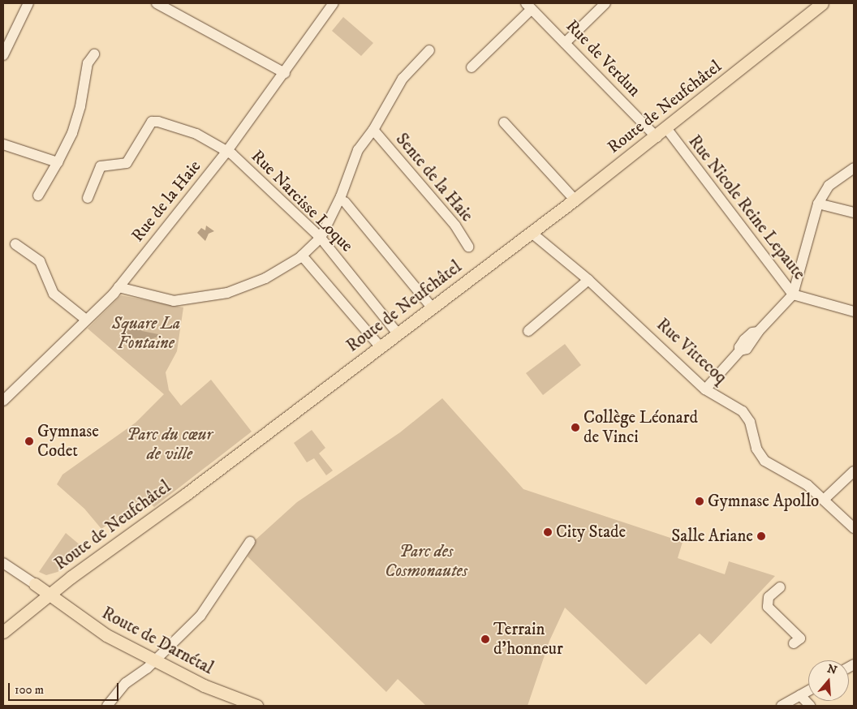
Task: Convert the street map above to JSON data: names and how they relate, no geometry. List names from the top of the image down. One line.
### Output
{"streets":{"main road":["Route de Neufchâtel","Route de Darnétal"],"street":["Rue de Verdun","Sente de la Haie","Rue de la Haie","Rue Narcisse Loque","Rue Nicole Reine Lepaute","Rue Vittecoq"]},"crossings":[["Rue de Verdun","Route de Neufchâtel"],["Route de Neufchâtel","Rue Narcisse Loque"],["Route de Neufchâtel","Rue Nicole Reine Lepaute"],["Route de Neufchâtel","Rue Vittecoq"],["Route de Neufchâtel","Route de Darnétal"],["Rue de la Haie","Rue Narcisse Loque"]],"parks":["Square La Fontaine","Parc du cœur de ville","Parc des Cosmonautes"],"places":["Collège Léonard de Vinci","Gymnase Codet","Gymnase Apollo","City Stade","Salle Ariane","Terrain d'honneur"],"scale_bar":"100 m","north":"top"}
